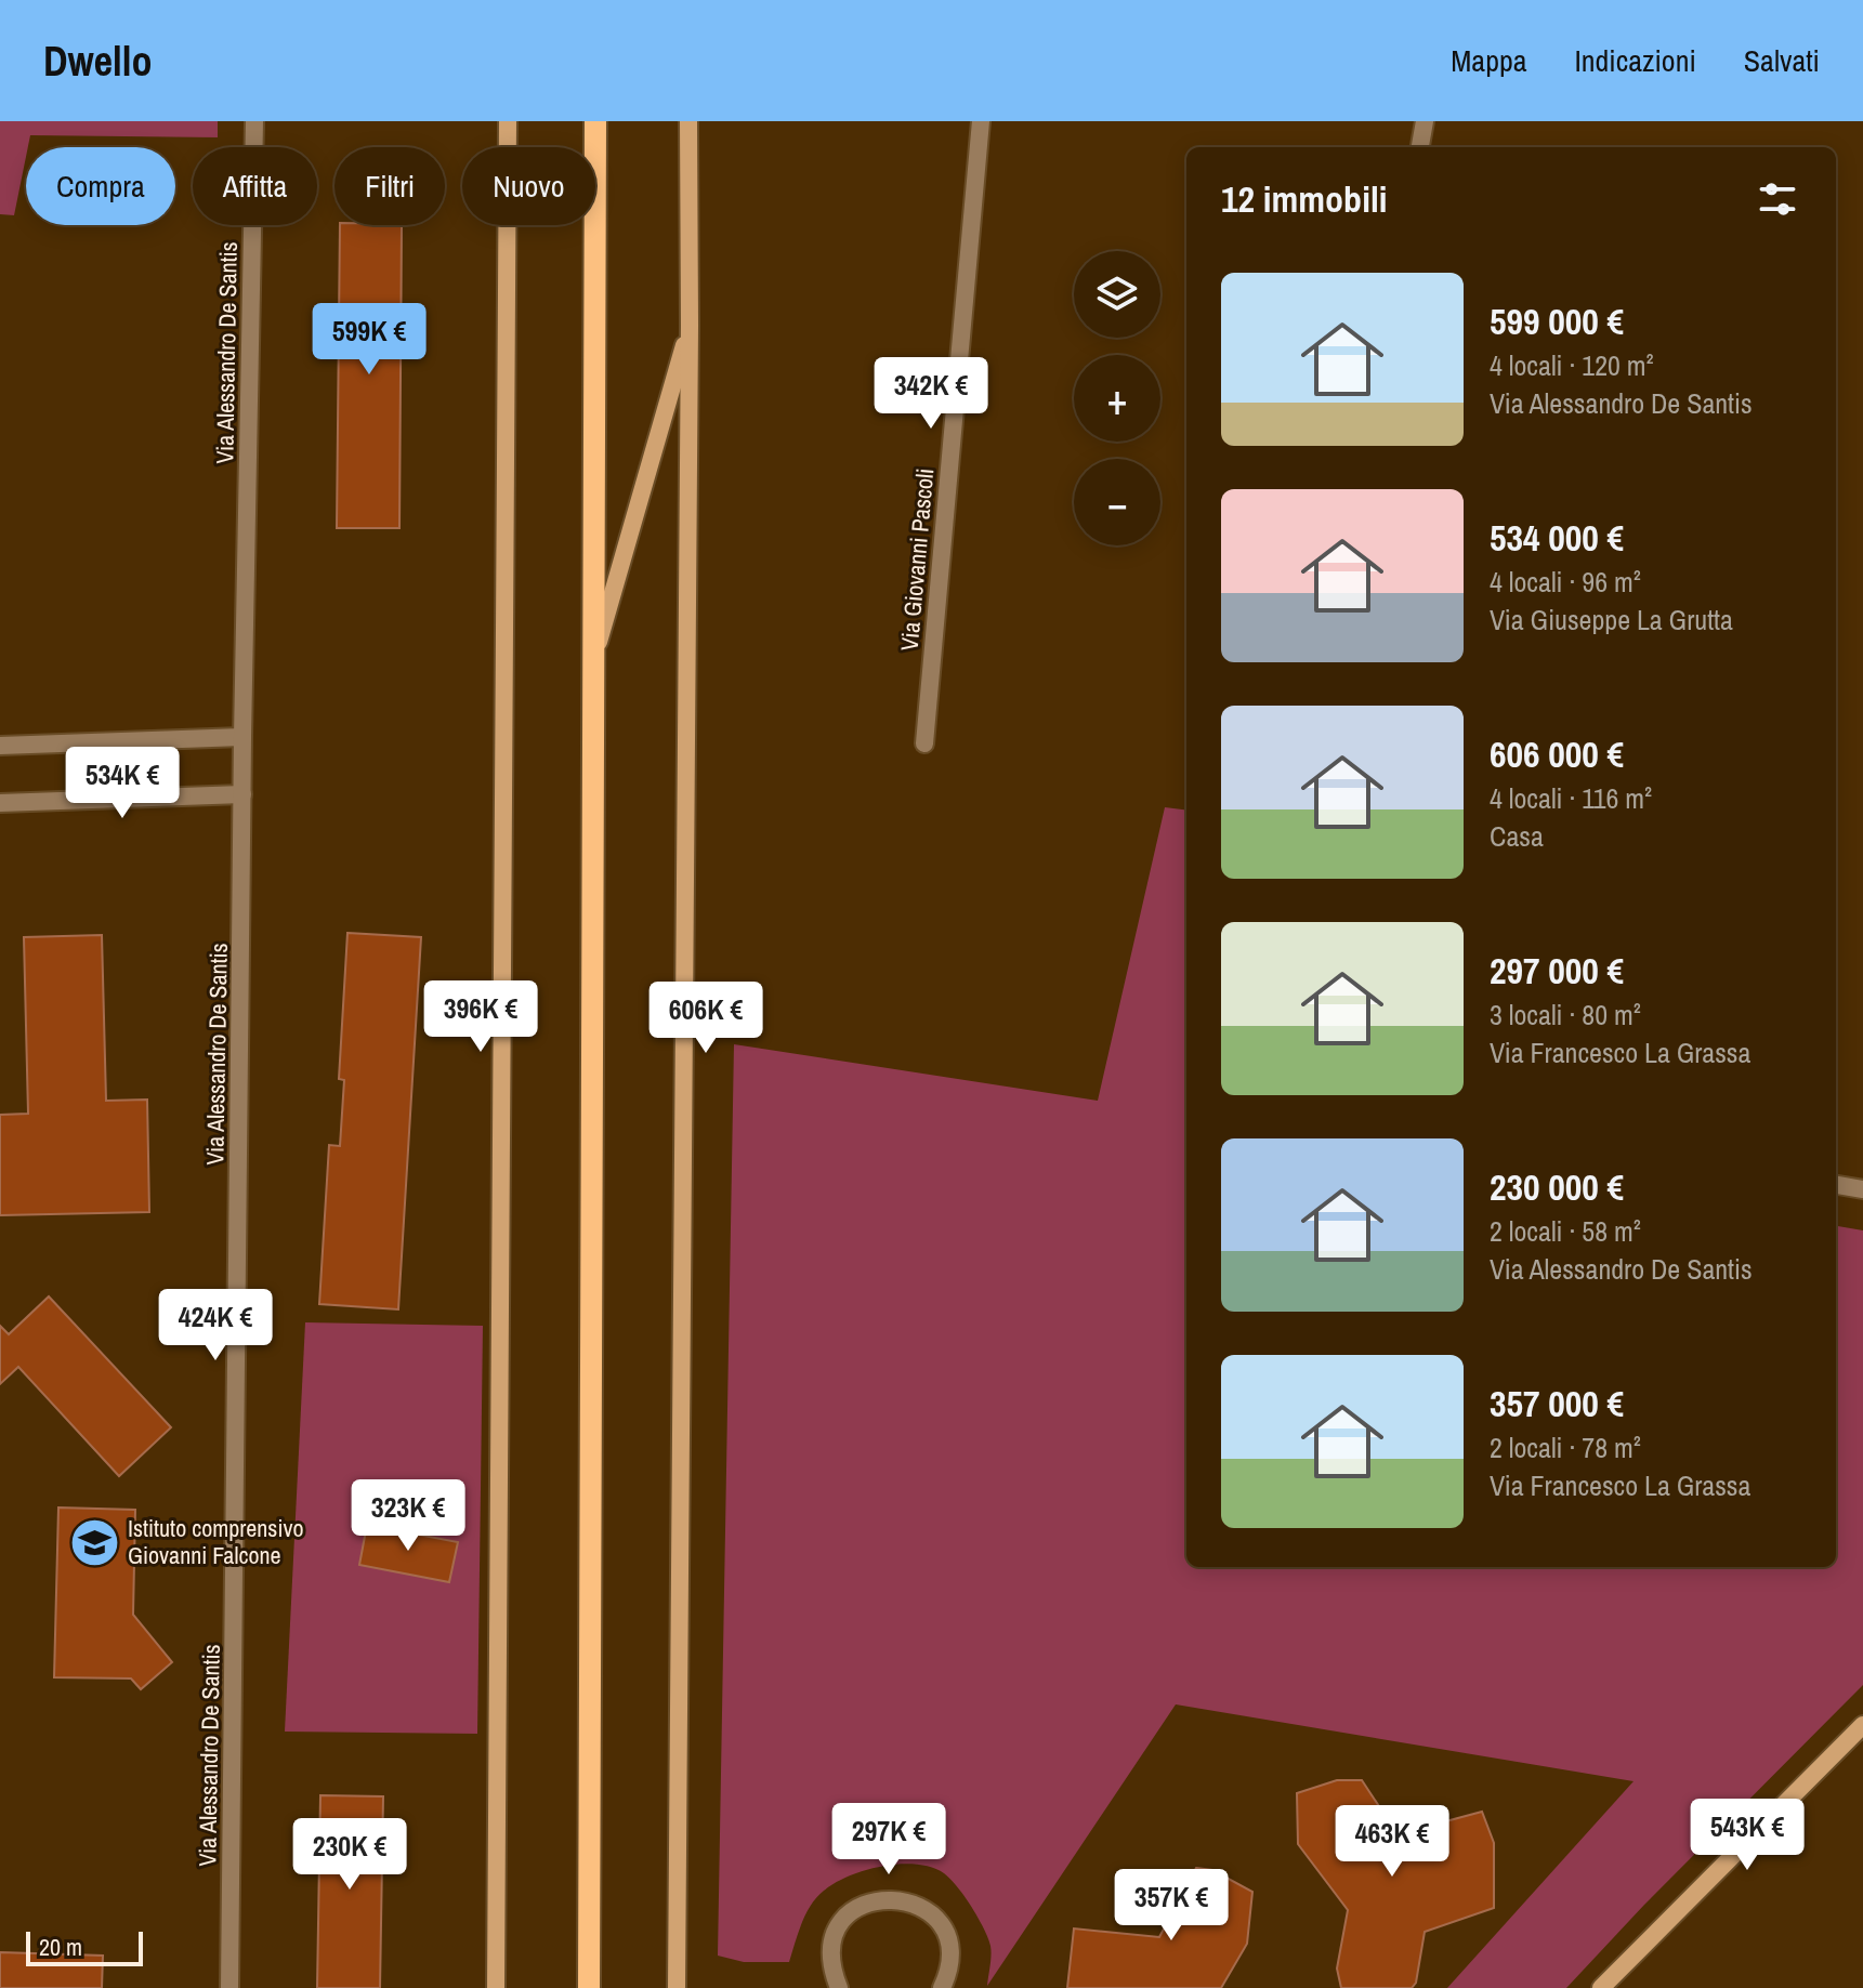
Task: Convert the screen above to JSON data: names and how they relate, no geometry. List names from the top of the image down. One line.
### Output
{"streets":{"street":["Via Alessandro De Santis","Via Giovanni Pascoli"]},"places":{"school or university":["Istituto comprensivo Giovanni Falcone"]},"scale_bar":"20 m","page":{"header":"Dwello","nav":["Mappa","Indicazioni","Salvati"],"chip":["Compra","Affitta","Filtri","Nuovo"],"heading":"12 immobili","map_buttons":["+","−"],"list":[{"name":"599 000 €","note":"4 locali · 120 m² · Via Alessandro De Santis"},{"name":"534 000 €","note":"4 locali · 96 m² · Via Giuseppe La Grutta"},{"name":"606 000 €","note":"4 locali · 116 m² · Casa"},{"name":"297 000 €","note":"3 locali · 80 m² · Via Francesco La Grassa"},{"name":"230 000 €","note":"2 locali · 58 m² · Via Alessandro De Santis"},{"name":"357 000 €","note":"2 locali · 78 m² · Via Francesco La Grassa"}],"price":["599K €","342K €","534K €","396K €","606K €","424K €","323K €","543K €","297K €","463K €","230K €","357K €"],"scale":"20 m"}}
